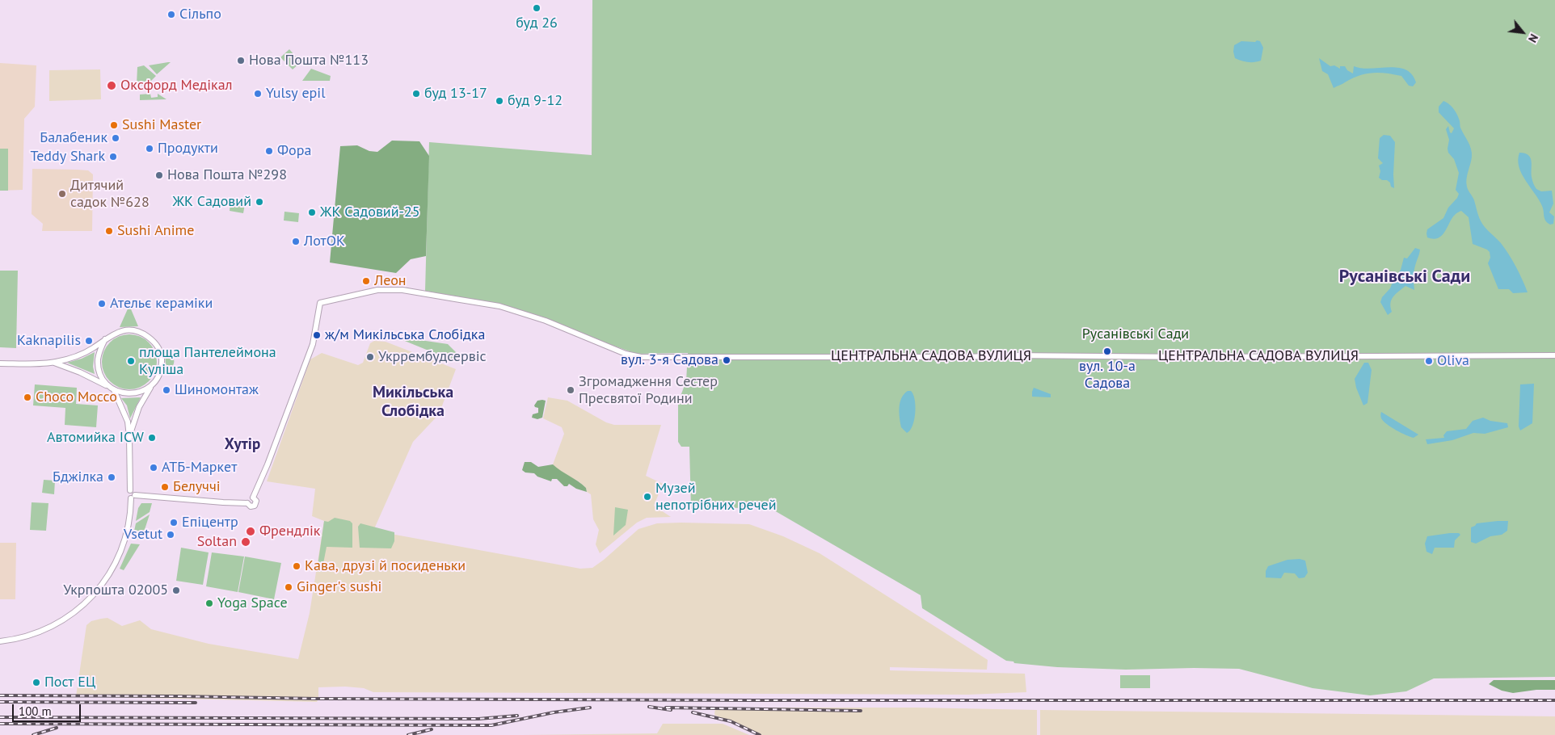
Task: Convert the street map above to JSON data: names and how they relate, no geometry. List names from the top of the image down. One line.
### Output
{"streets":{"main road":["ЦЕНТРАЛЬНА САДОВА ВУЛИЦЯ"]},"districts":["Русанівські Сади","Микільська Слобідка","Хутір"],"parks":["Русанівські Сади"],"places":["буд 26","Сільпо","Нова Пошта №113","Оксфорд Медікал","Yulsy epil","буд 13-17","буд 9-12","Sushi Master","Балабеник","Продукти","Фора","Teddy Shark","Нова Пошта №298","Дитячий садок №628","ЖК Садовий","ЖК Садовий-25","Sushi Anime","ЛотОК","Леон","Ательє кераміки","ж/м Микільська Слобідка","Kaknapilis","вул. 10-а Садова","Укррембудсервіс","вул. 3-я Садова","площа Пантелеймона Куліша","Oliva","Шиномонтаж","Згромадження Сестер Пресвятої Родини","Choco Mocco","Автомийка ICW","АТБ-Маркет","Бджілка","Белуччі","Музей непотрібних речей","Епіцентр","Френдлік","Vsetut","Soltan","Кава, друзі й посиденьки","Ginger's sushi","Укрпошта 02005","Yoga Space","Пост ЕЦ"],"scale_bar":"100 m","north":"bottom right"}
